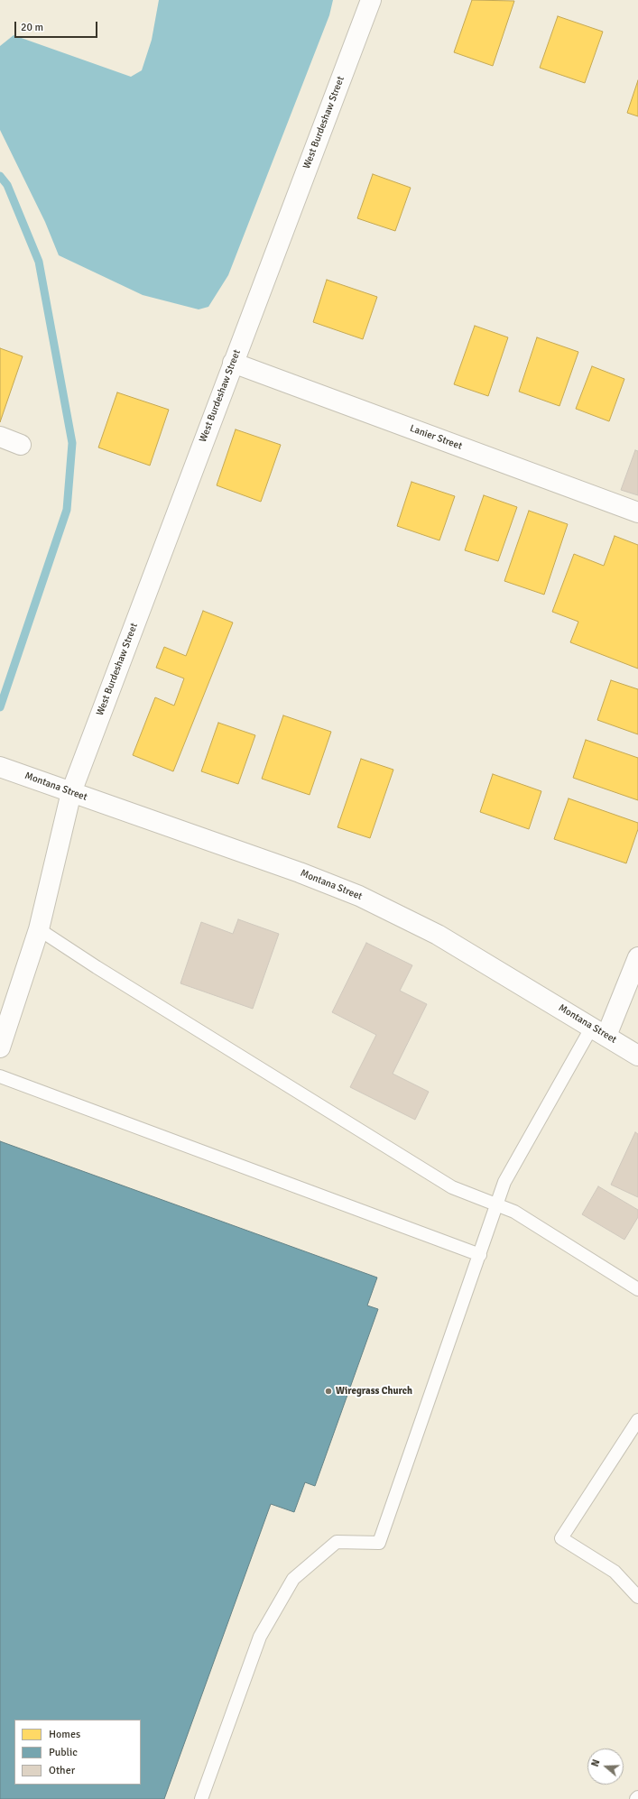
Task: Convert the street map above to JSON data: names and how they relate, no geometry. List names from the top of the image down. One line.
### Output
{"streets":{"street":["West Burdeshaw Street","Lanier Street","Montana Street"]},"crossings":[["West Burdeshaw Street","Lanier Street"],["West Burdeshaw Street","Montana Street"]],"places":["Wiregrass Church"],"legend":["Homes","Public","Other"],"scale_bar":"20 m","north":"left"}
